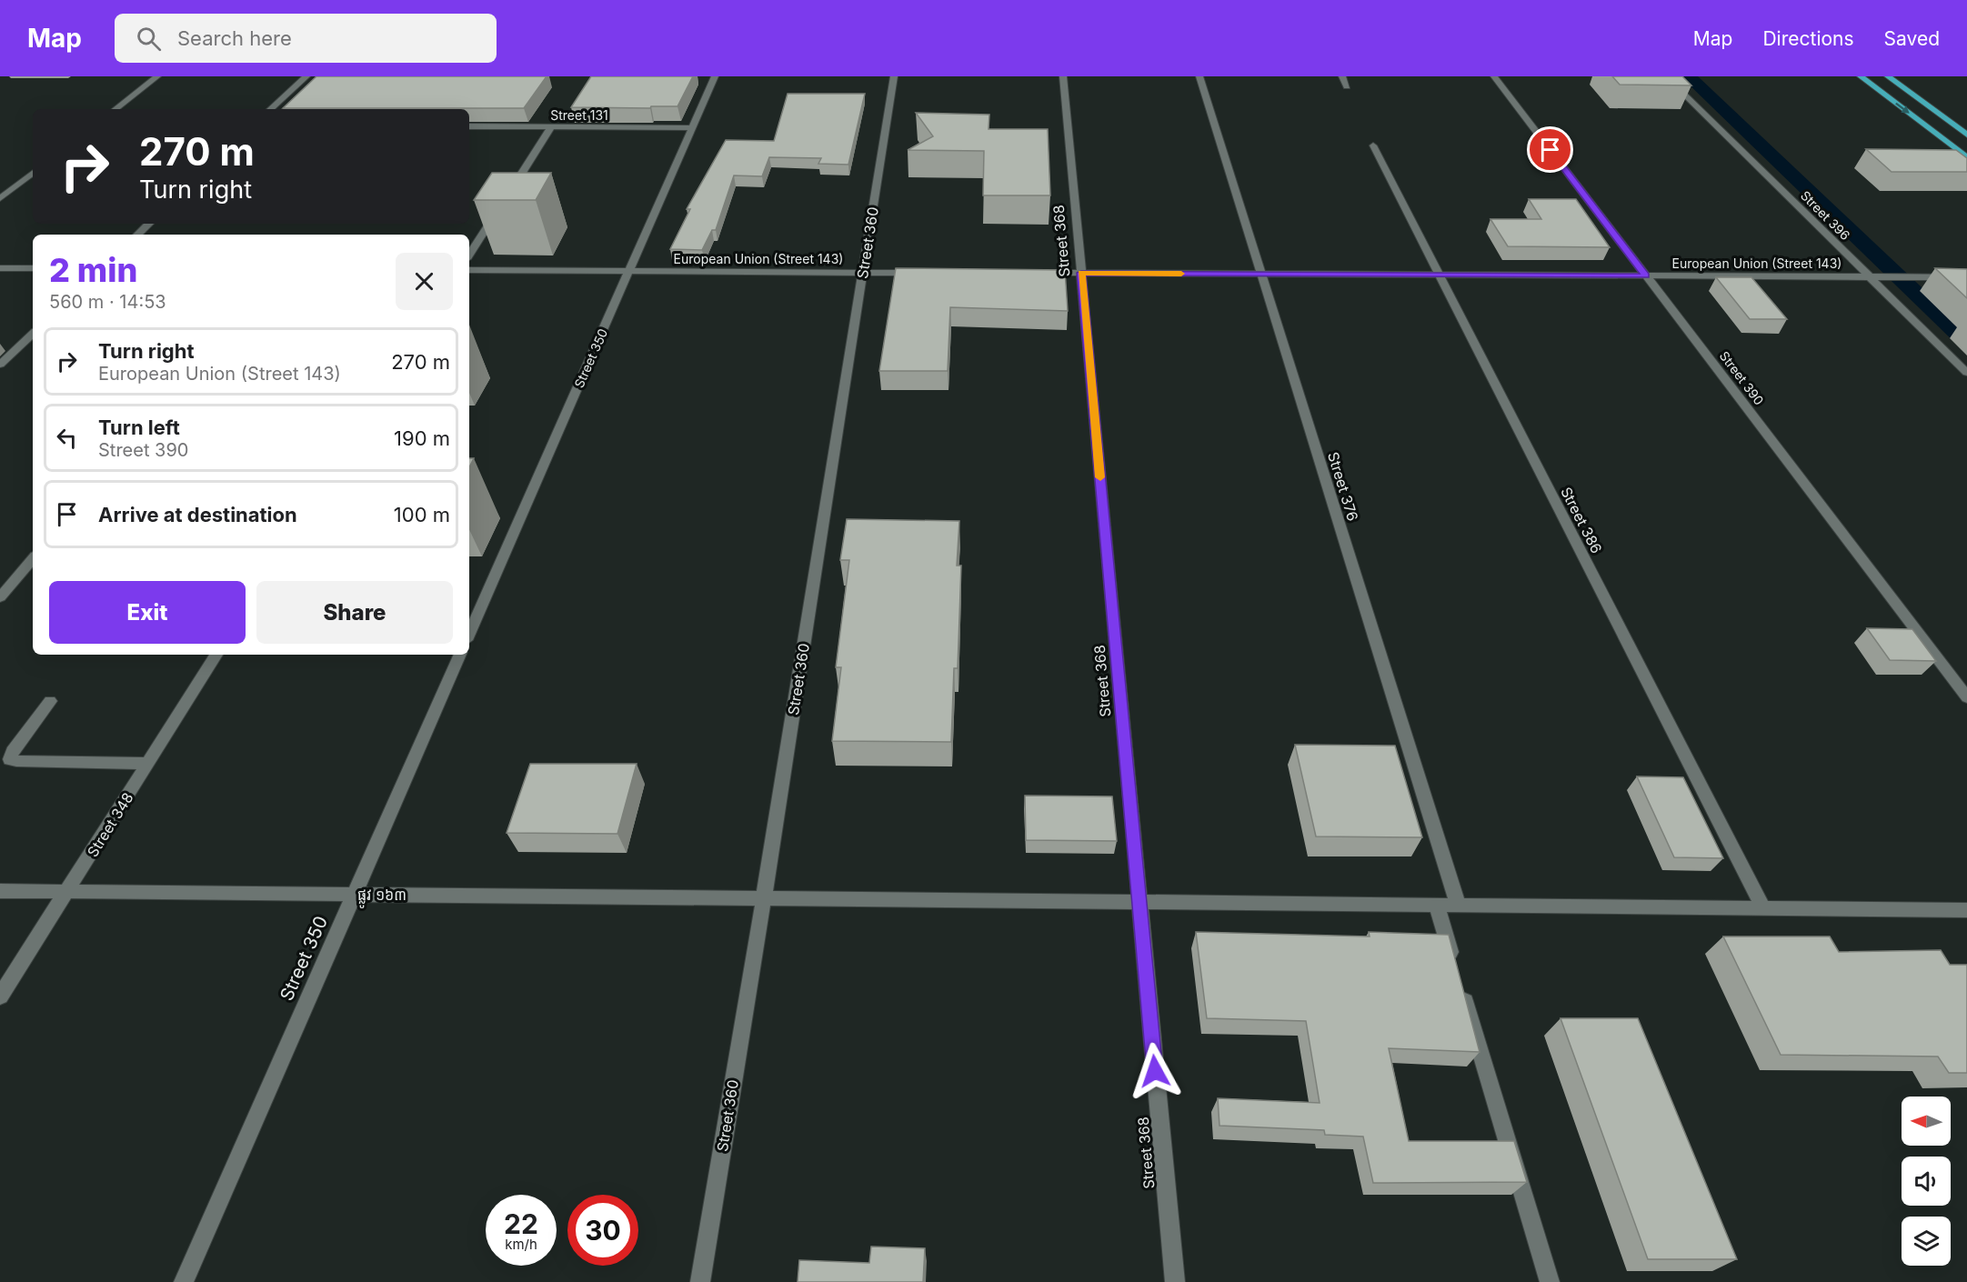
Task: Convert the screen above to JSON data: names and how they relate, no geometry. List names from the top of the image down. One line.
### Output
{"streets":{"street":["Street 131","Street 396","Street 368","Street 360","European Union (Street 143)","Street 350","Street 390","Street 376","Street 386","Street 348","ផ្លូវ ១៦៣"]},"crossings":[["Street 131","Street 350"],["Street 396","European Union (Street 143)"],["Street 368","European Union (Street 143)"],["Street 368","ផ្លូវ ១៦៣"],["Street 360","European Union (Street 143)"],["Street 360","ផ្លូវ ១៦៣"],["European Union (Street 143)","Street 350"],["European Union (Street 143)","Street 390"],["European Union (Street 143)","Street 376"],["European Union (Street 143)","Street 386"],["Street 350","ផ្លូវ ១៦៣"],["Street 376","ផ្លូវ ១៦៣"],["Street 386","ផ្លូវ ១៦៣"],["Street 348","ផ្លូវ ១៦៣"]],"north":"left","page":{"header":"Map","search":"Search here","nav":["Map","Directions","Saved"],"turn":["270 m","Turn right"],"heading":["2 min","560 m · 14:53"],"list":[{"name":"Turn right","note":"European Union (Street 143)","value":"270 m"},{"name":"Turn left","note":"Street 390","value":"190 m"},{"name":"Arrive at destination","value":"100 m"}],"buttons":["Exit","Share"],"speed":"22 km/h","limit":"30"}}
